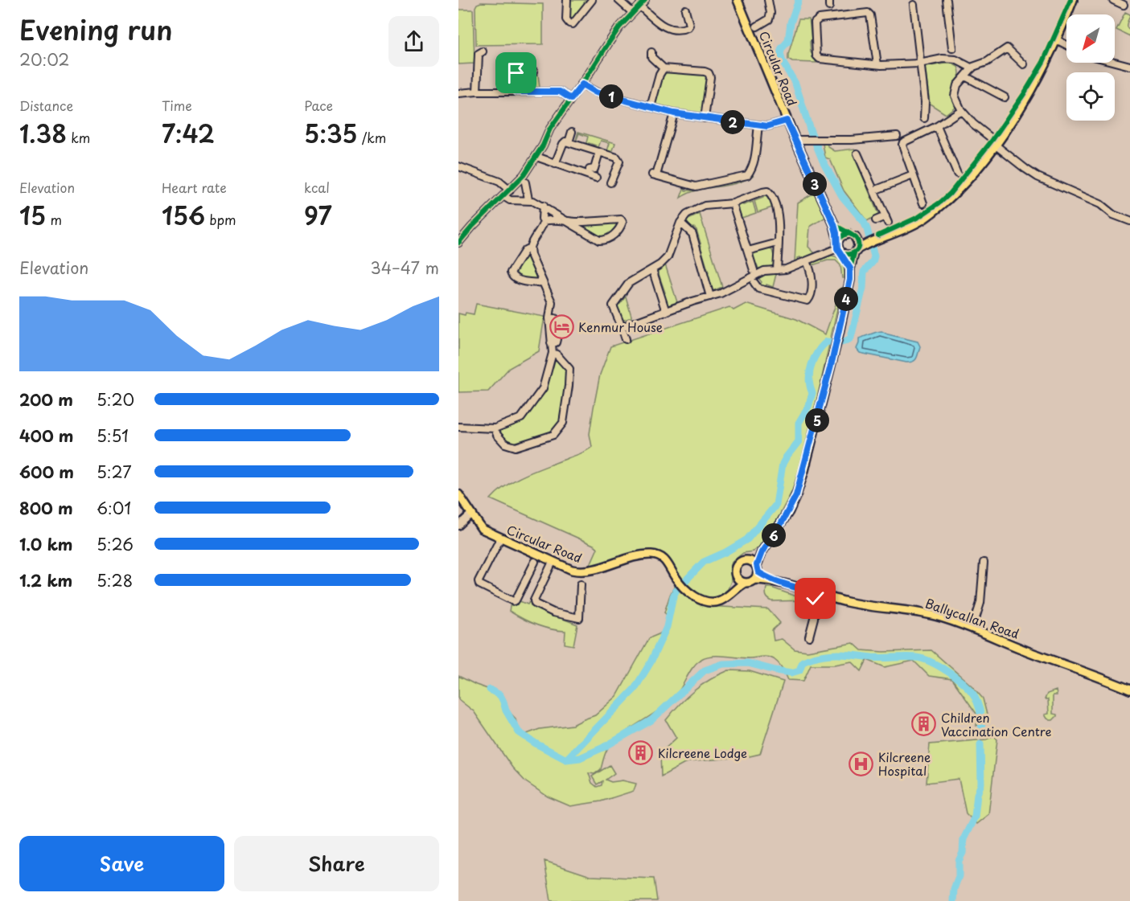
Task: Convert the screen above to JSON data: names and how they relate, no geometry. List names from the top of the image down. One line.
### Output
{"streets":{"main road":["Circular Road","Ballycallan Road"]},"crossings":[["Circular Road","Ballycallan Road"]],"places":{"hotel":["Kenmur House"],"building":["Children Vaccination Centre","Kilcreene Lodge"],"hospital":["Kilcreene Hospital"]},"north":"bottom left","page":{"heading":["Evening run","20:02"],"stats":[["Distance","1.38 km"],["Time","7:42"],["Pace","5:35 /km"],["Elevation","15 m"],["Heart rate","156 bpm"],["kcal","97"]],"pins":["1","2","3","4","5","6"],"chart":["Elevation","34–47 m"],"list":[{"name":"200 m","note":"5:20"},{"name":"400 m","note":"5:51"},{"name":"600 m","note":"5:27"},{"name":"800 m","note":"6:01"},{"name":"1.0 km","note":"5:26"},{"name":"1.2 km","note":"5:28"}],"buttons":["Save","Share"]}}
